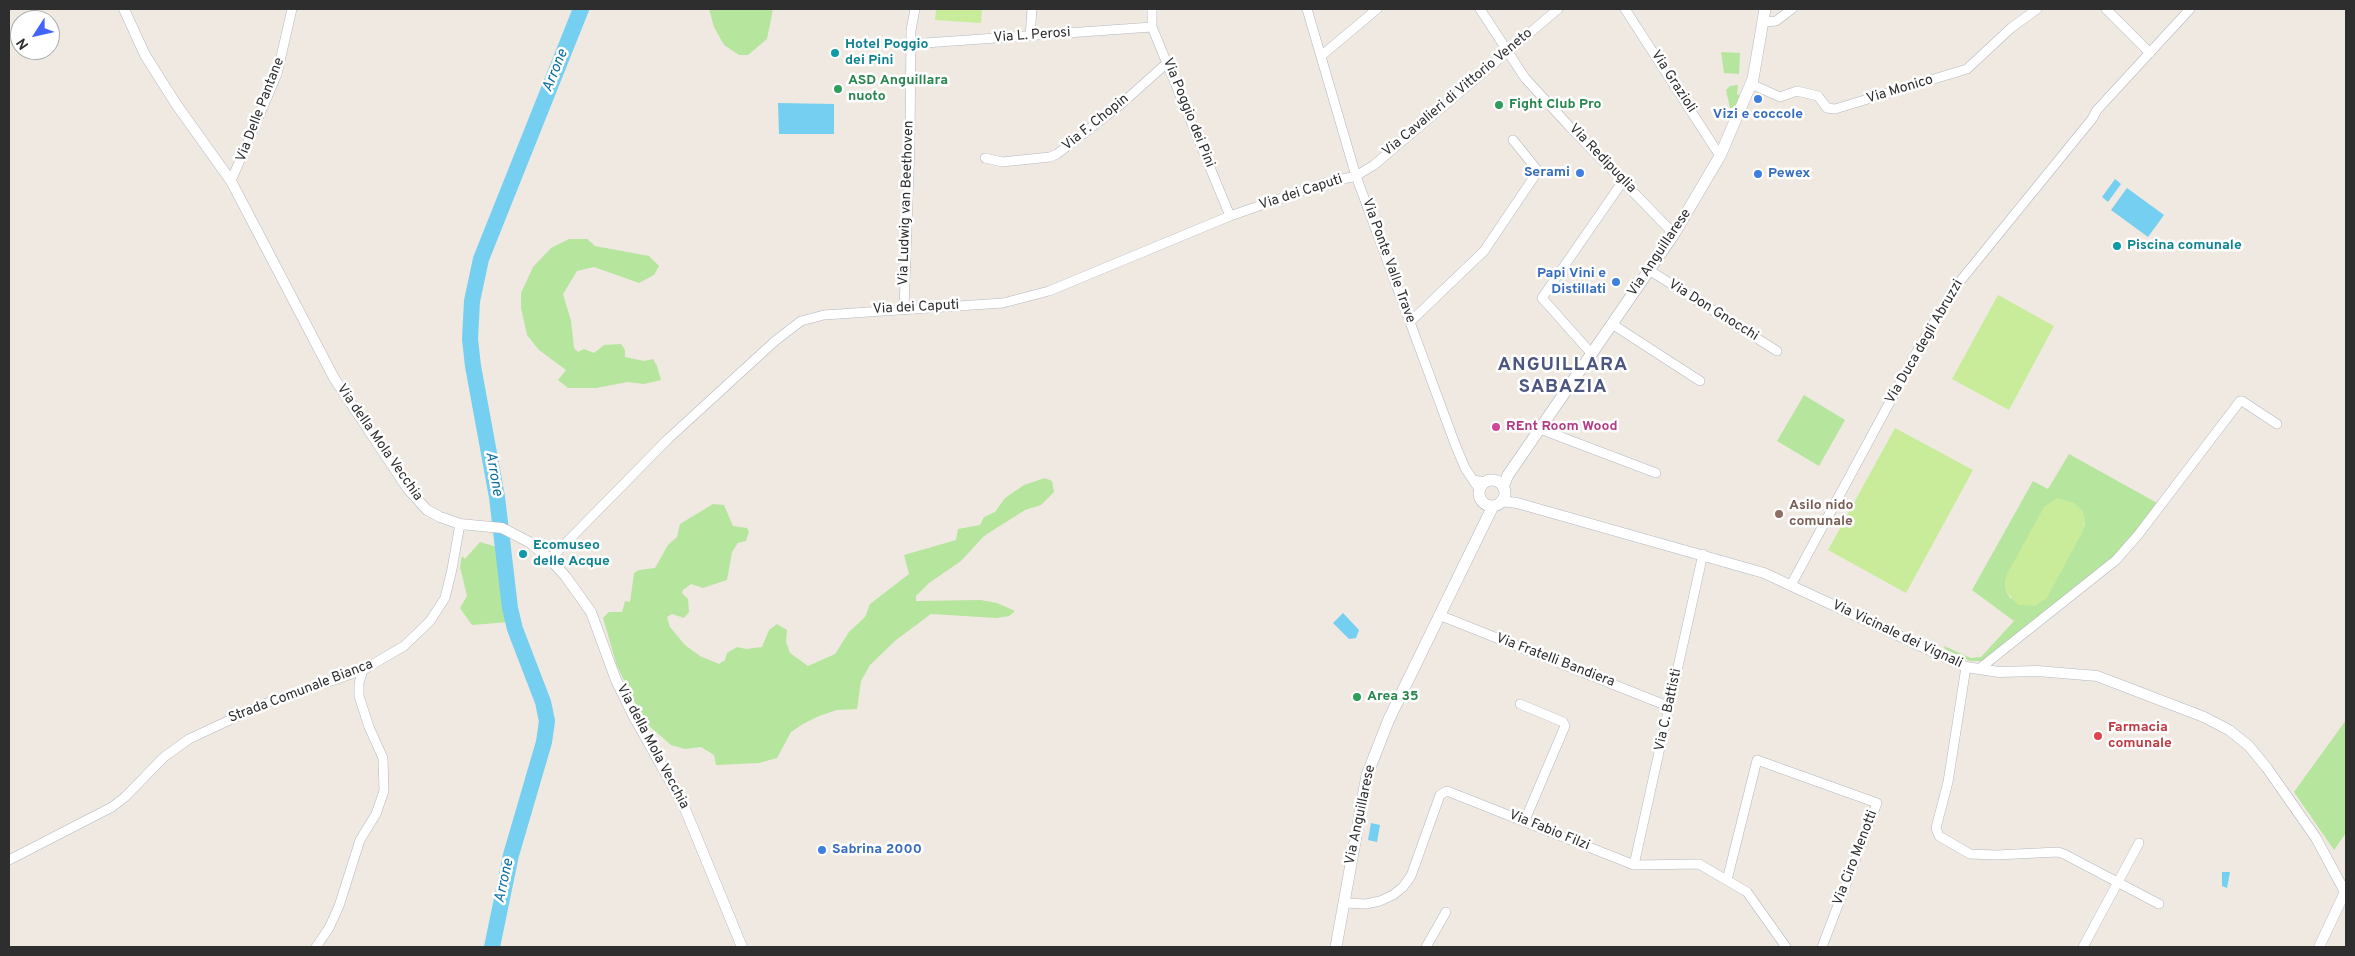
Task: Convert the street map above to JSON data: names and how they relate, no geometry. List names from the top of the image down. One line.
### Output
{"streets":{"main road":["Via Anguillarese"],"street":["Via L. Perosi","Via Grazioli","Via Monico","Via Cavalieri di Vittorio Veneto","Via Delle Pantane","Via Poggio dei Pini","Via F. Chopin","Via Redipuglia","Via dei Caputi","Via Ludwig van Beethoven","Via Ponte Valle Trave","Via Don Gnocchi","Via Duca degli Abruzzi","Via della Mola Vecchia","Via Vicinale dei Vignali","Via Fratelli Bandiera","Strada Comunale Bianca","Via C. Battisti","Via Fabio Filzi","Via Ciro Menotti"]},"crossings":[["Via L. Perosi","Via Poggio dei Pini"],["Via L. Perosi","Via Ludwig van Beethoven"],["Via Grazioli","Via Anguillarese"],["Via Monico","Via Anguillarese"],["Via Cavalieri di Vittorio Veneto","Via Redipuglia"],["Via Cavalieri di Vittorio Veneto","Via dei Caputi"],["Via Cavalieri di Vittorio Veneto","Via Ponte Valle Trave"],["Via Delle Pantane","Via della Mola Vecchia"],["Via Poggio dei Pini","Via F. Chopin"],["Via Poggio dei Pini","Via dei Caputi"],["Via Redipuglia","Via Anguillarese"],["Via dei Caputi","Via Ludwig van Beethoven"],["Via dei Caputi","Via Ponte Valle Trave"],["Via dei Caputi","Via della Mola Vecchia"],["Via Anguillarese","Via Ponte Valle Trave"],["Via Anguillarese","Via Don Gnocchi"],["Via Anguillarese","Via Vicinale dei Vignali"],["Via Anguillarese","Via Fratelli Bandiera"],["Via Anguillarese","Via Fabio Filzi"],["Via Ponte Valle Trave","Via Vicinale dei Vignali"],["Via Duca degli Abruzzi","Via Vicinale dei Vignali"],["Via della Mola Vecchia","Strada Comunale Bianca"],["Via Vicinale dei Vignali","Via C. Battisti"],["Via Fratelli Bandiera","Via C. Battisti"],["Via C. Battisti","Via Fabio Filzi"],["Via Fabio Filzi","Via Ciro Menotti"]],"districts":["ANGUILLARA SABAZIA"],"water":["Arrone"],"places":["Hotel Poggio dei Pini","ASD Anguillara nuoto","Vizi e coccole","Fight Club Pro","Serami","Pewex","Piscina comunale","Papi Vini e Distillati","REnt Room Wood","Asilo nido comunale","Ecomuseo delle Acque","Area 35","Farmacia comunale","Sabrina 2000"],"north":"bottom left"}
